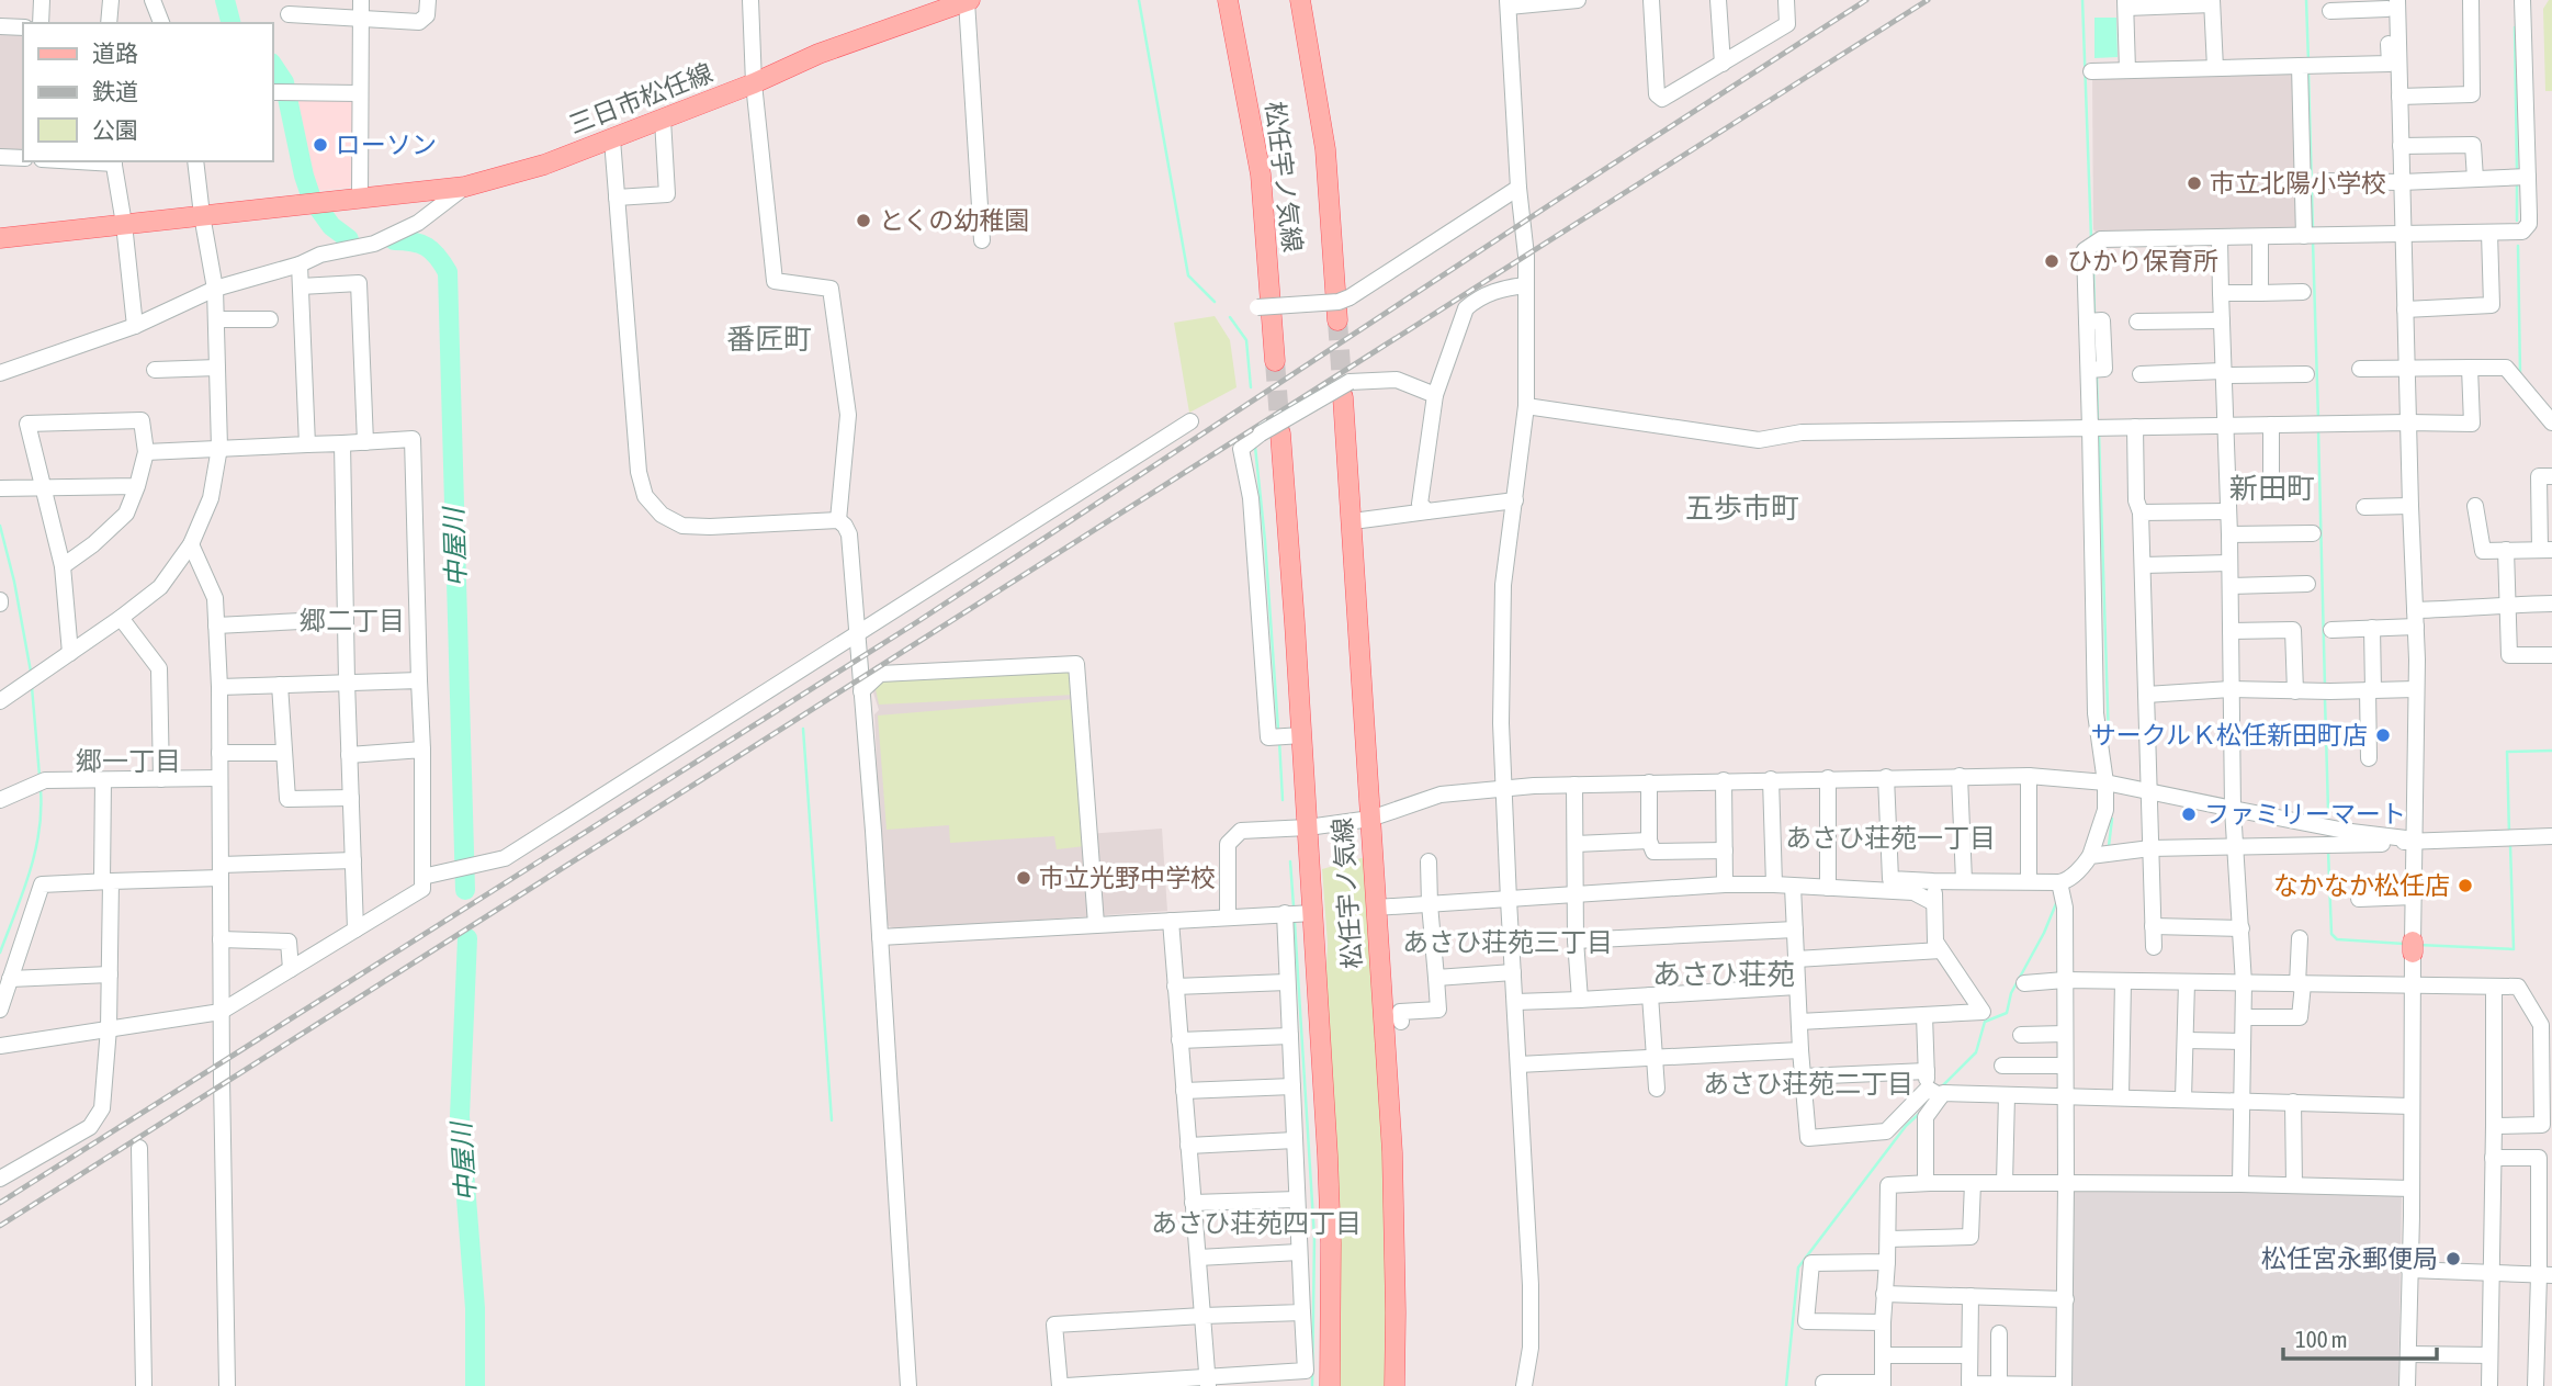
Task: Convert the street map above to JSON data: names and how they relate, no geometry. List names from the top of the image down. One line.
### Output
{"streets":{"main road":["三日市松任線","松任宇ノ気線"]},"districts":["番匠町","新田町","五歩市町","郷二丁目","郷一丁目","あさひ荘苑一丁目","あさひ荘苑三丁目","あさひ荘苑","あさひ荘苑二丁目","あさひ荘苑四丁目"],"water":["中屋川"],"places":["ローソン","市立北陽小学校","とくの幼稚園","ひかり保育所","サークルＫ松任新田町店","ファミリーマート","市立光野中学校","なかなか松任店","松任宮永郵便局"],"legend":["道路","鉄道","公園"],"scale_bar":"100 m"}
